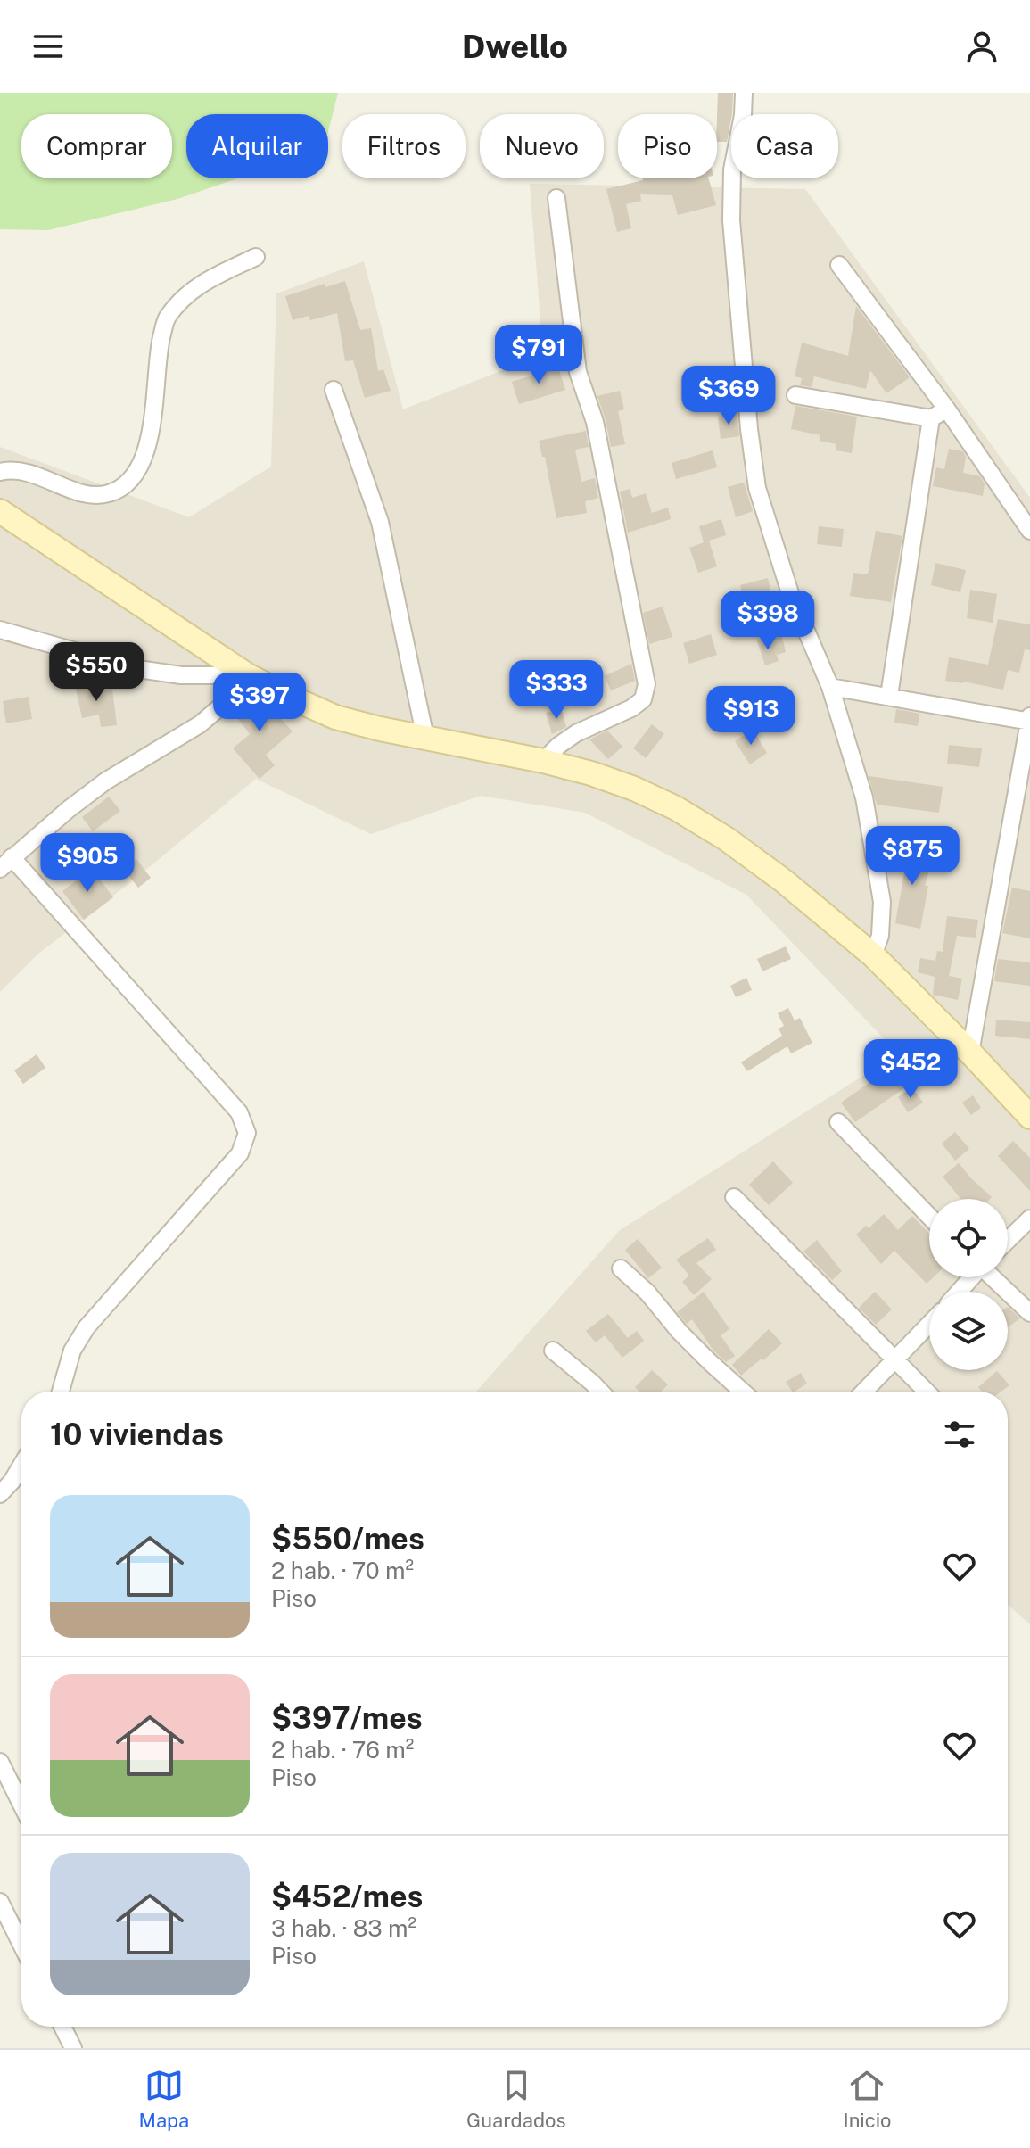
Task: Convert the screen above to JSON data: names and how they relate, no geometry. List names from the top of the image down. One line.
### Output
{"page":{"header":"Dwello","chip":["Comprar","Alquilar","Filtros","Nuevo","Piso","Casa"],"price":["$791","$369","$398","$550","$333","$397","$913","$875","$905","$452"],"heading":"10 viviendas","list":[{"name":"$550/mes","note":"2 hab. · 70 m² · Piso"},{"name":"$397/mes","note":"2 hab. · 76 m² · Piso"},{"name":"$452/mes","note":"3 hab. · 83 m² · Piso"}],"tabs":["Mapa","Guardados","Inicio"]}}
